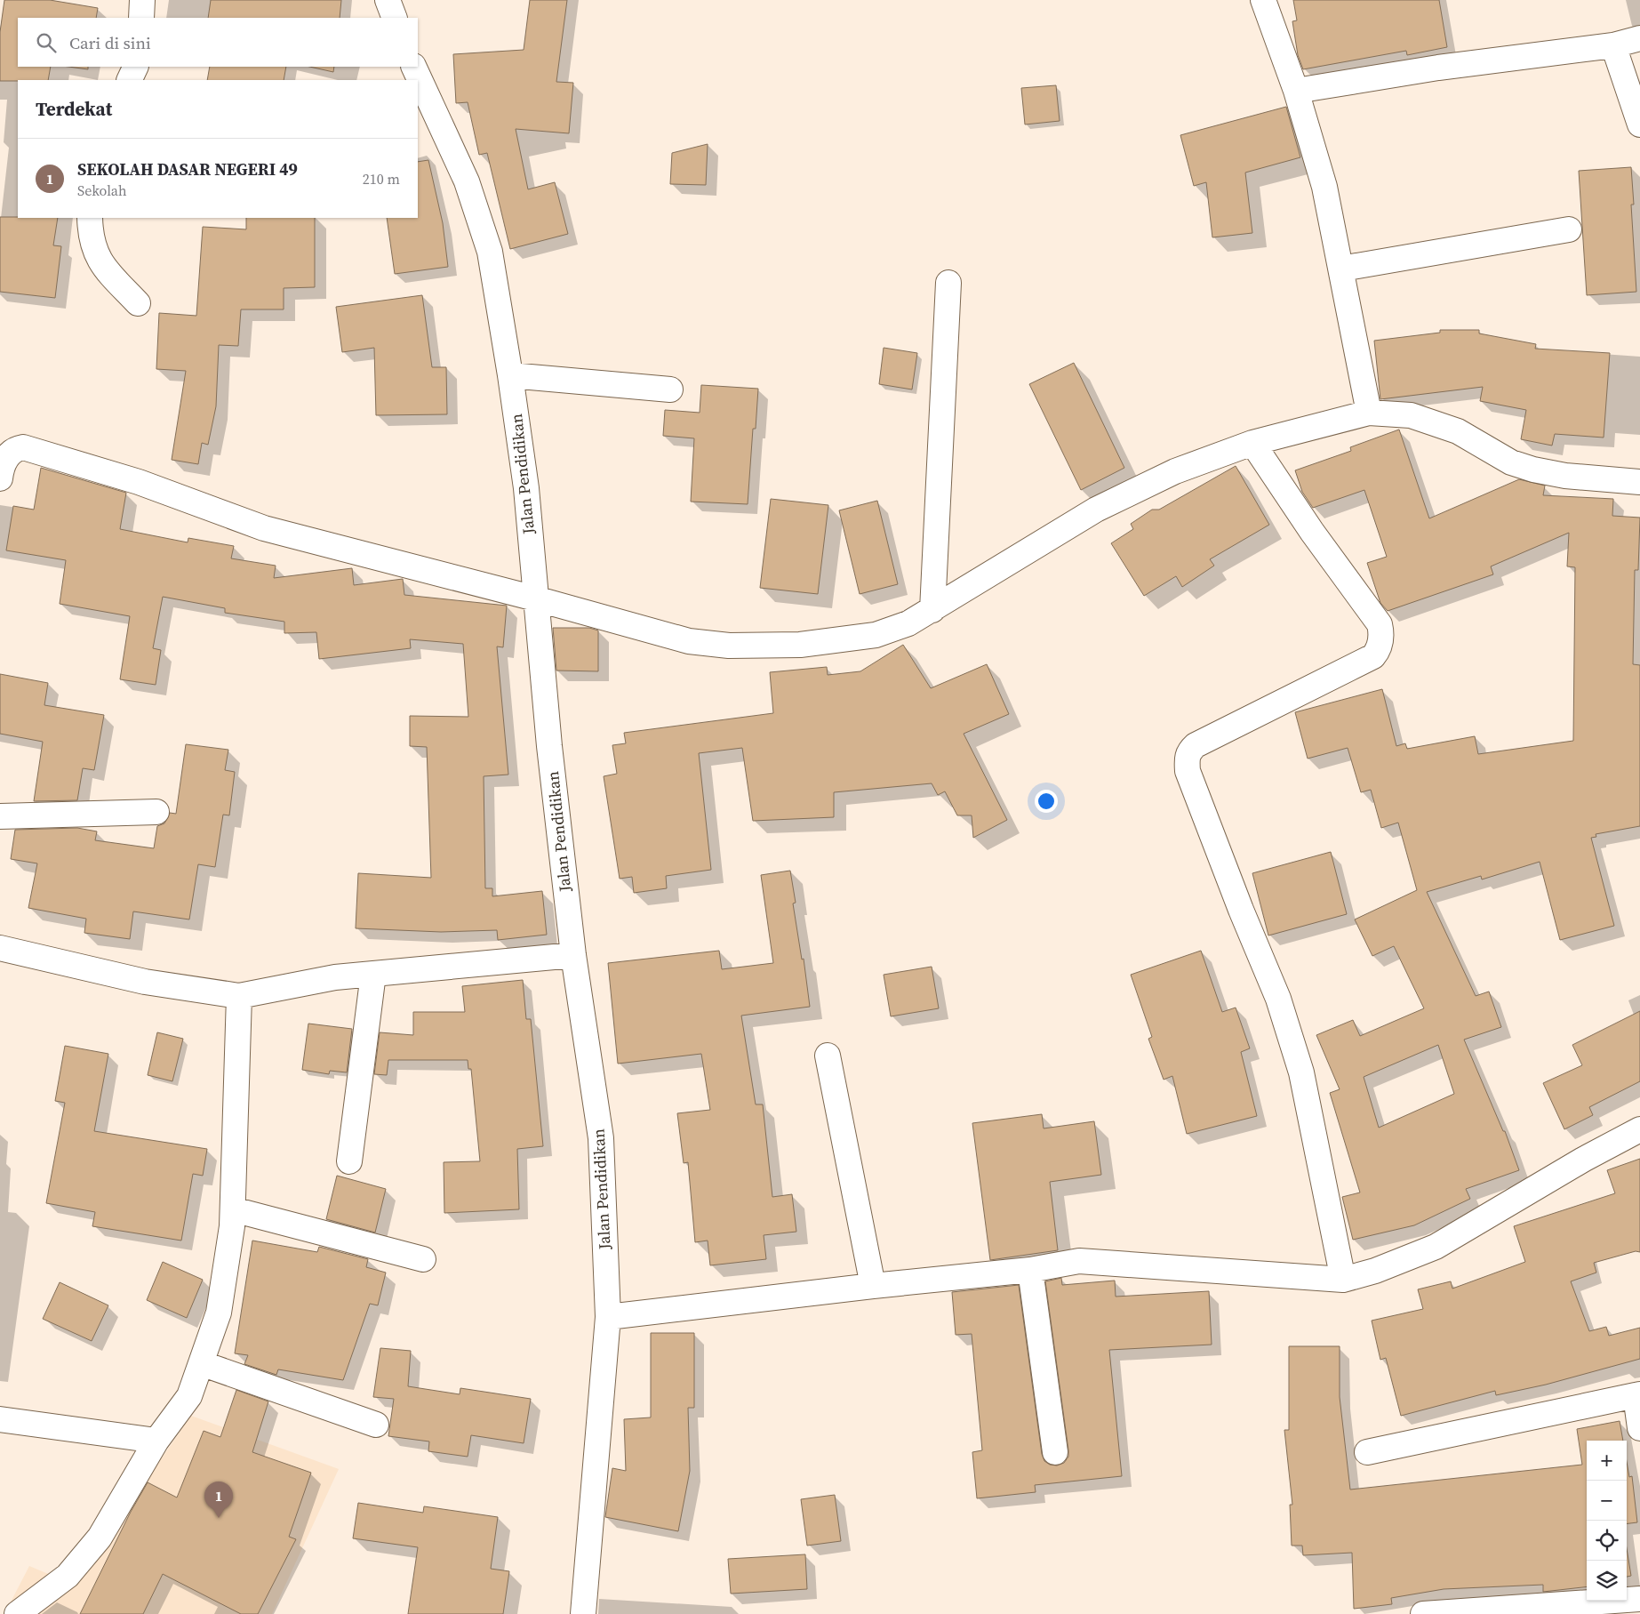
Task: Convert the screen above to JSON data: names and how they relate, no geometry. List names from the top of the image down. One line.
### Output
{"streets":{"street":["Jalan Pendidikan"]},"page":{"search":"Cari di sini","heading":"Terdekat","list":[{"mark":"1","name":"SEKOLAH DASAR NEGERI 49","note":"Sekolah","value":"210 m"}],"map_buttons":["+","−"],"pins":"1"}}
